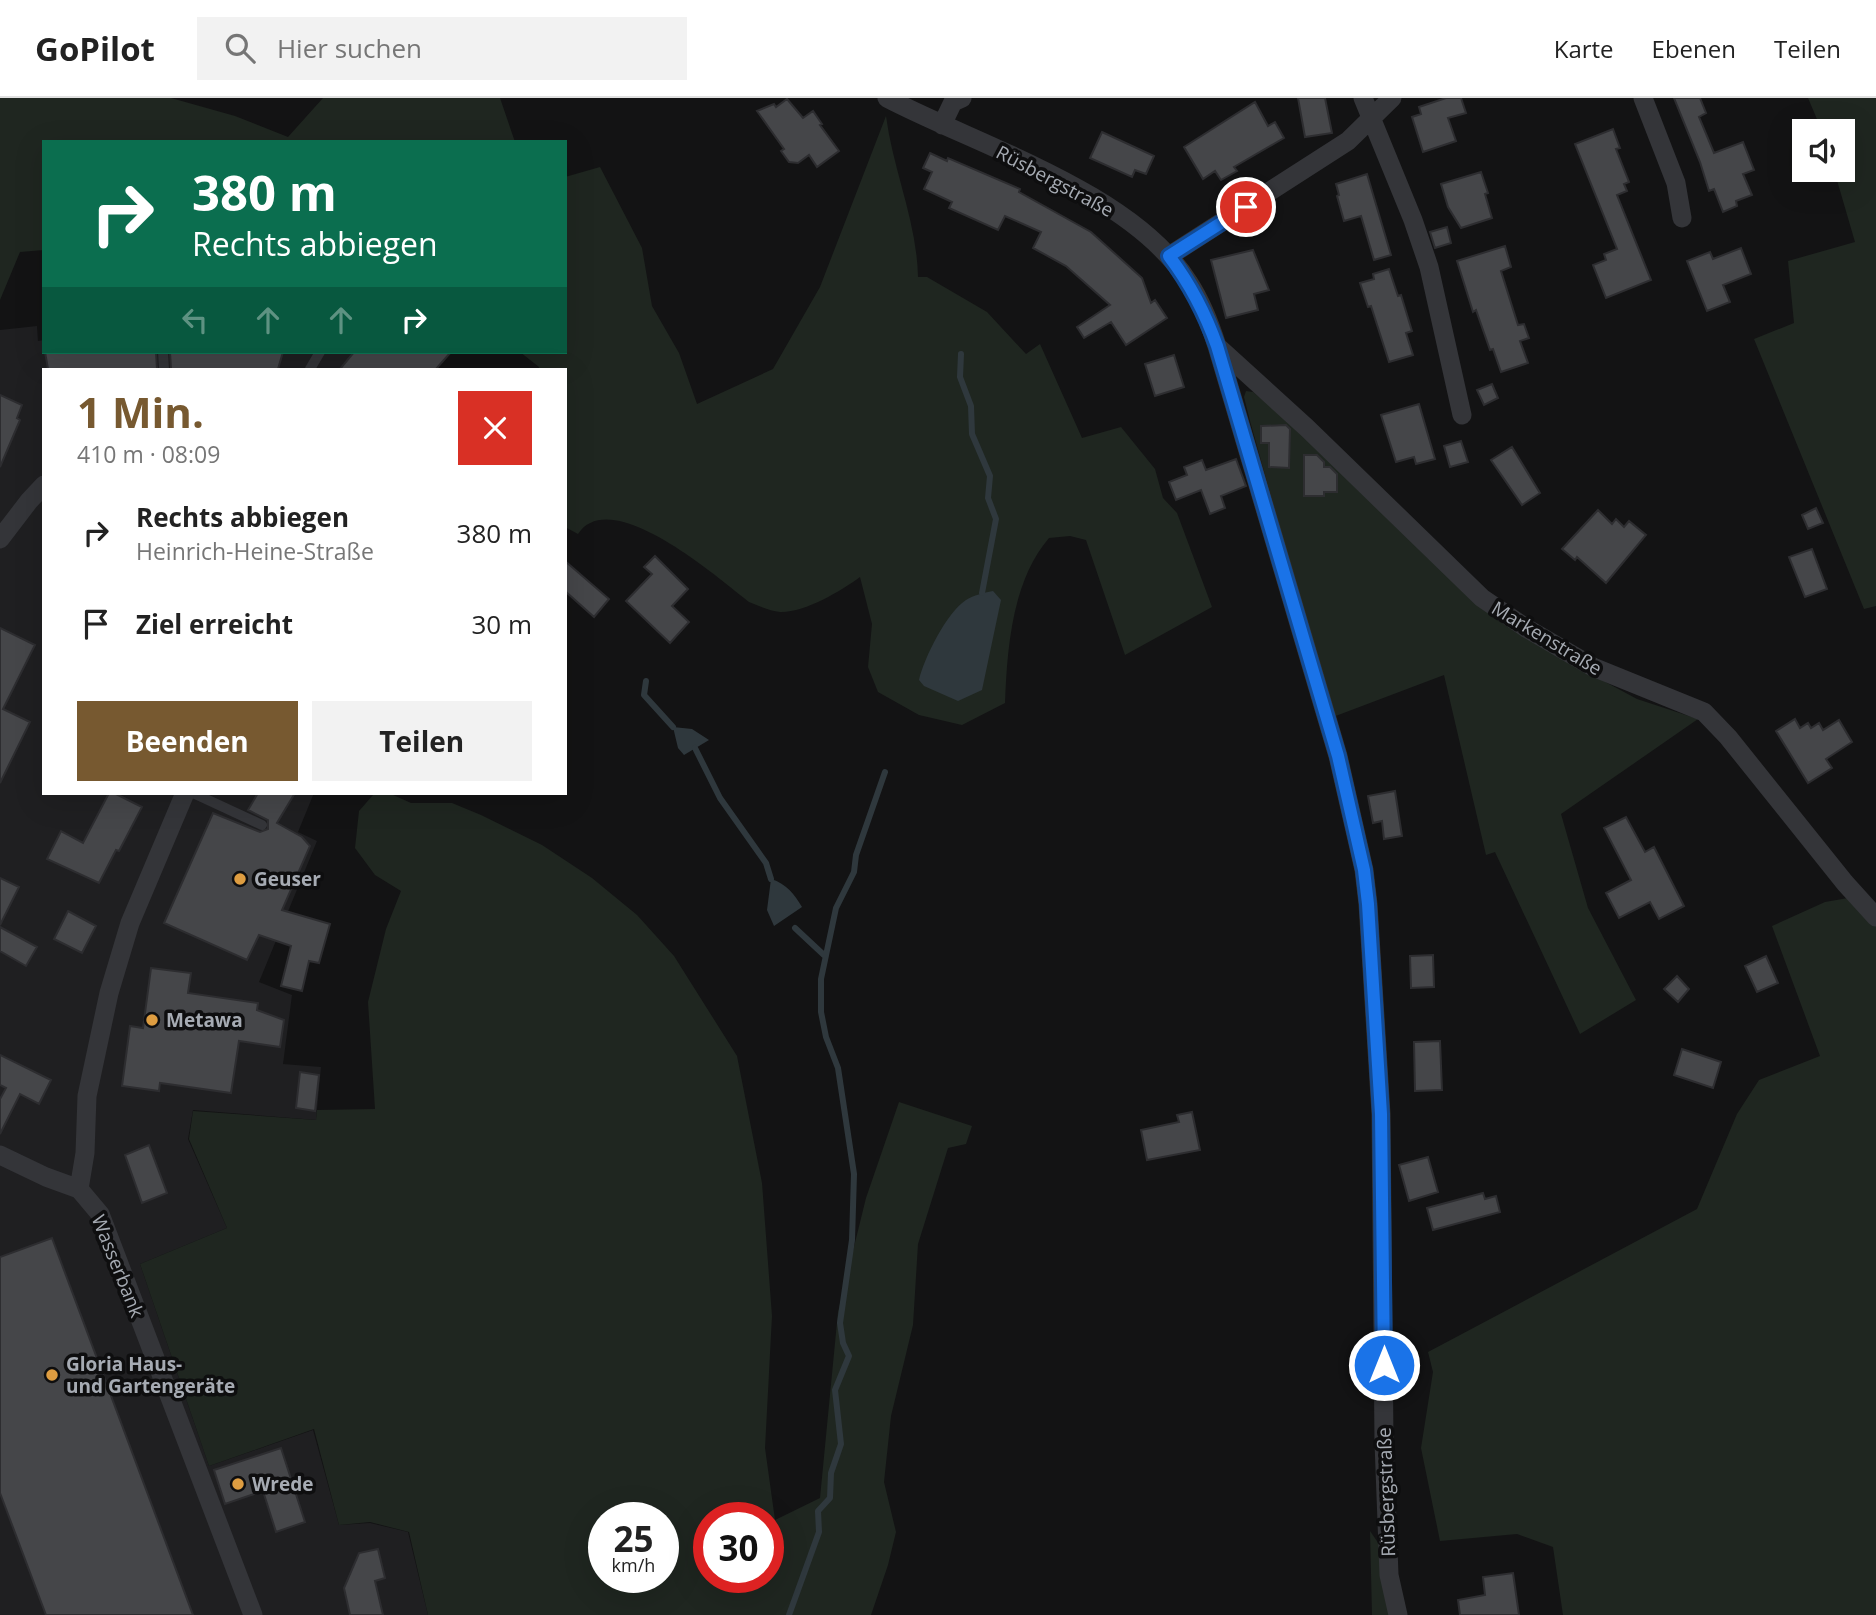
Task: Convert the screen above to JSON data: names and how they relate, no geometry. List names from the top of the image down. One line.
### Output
{"streets":{"street":["Rüsbergstraße","Markenstraße","Wasserbank"]},"crossings":[["Rüsbergstraße","Markenstraße"]],"places":["Geuser","Metawa","Gloria Haus- und Gartengeräte","Wrede"],"page":{"header":"GoPilot","search":"Hier suchen","nav":["Karte","Ebenen","Teilen"],"turn":["380 m","Rechts abbiegen"],"heading":["1 Min.","410 m · 08:09"],"list":[{"name":"Rechts abbiegen","note":"Heinrich-Heine-Straße","value":"380 m"},{"name":"Ziel erreicht","value":"30 m"}],"buttons":["Beenden","Teilen"],"speed":"25 km/h","limit":"30"}}
